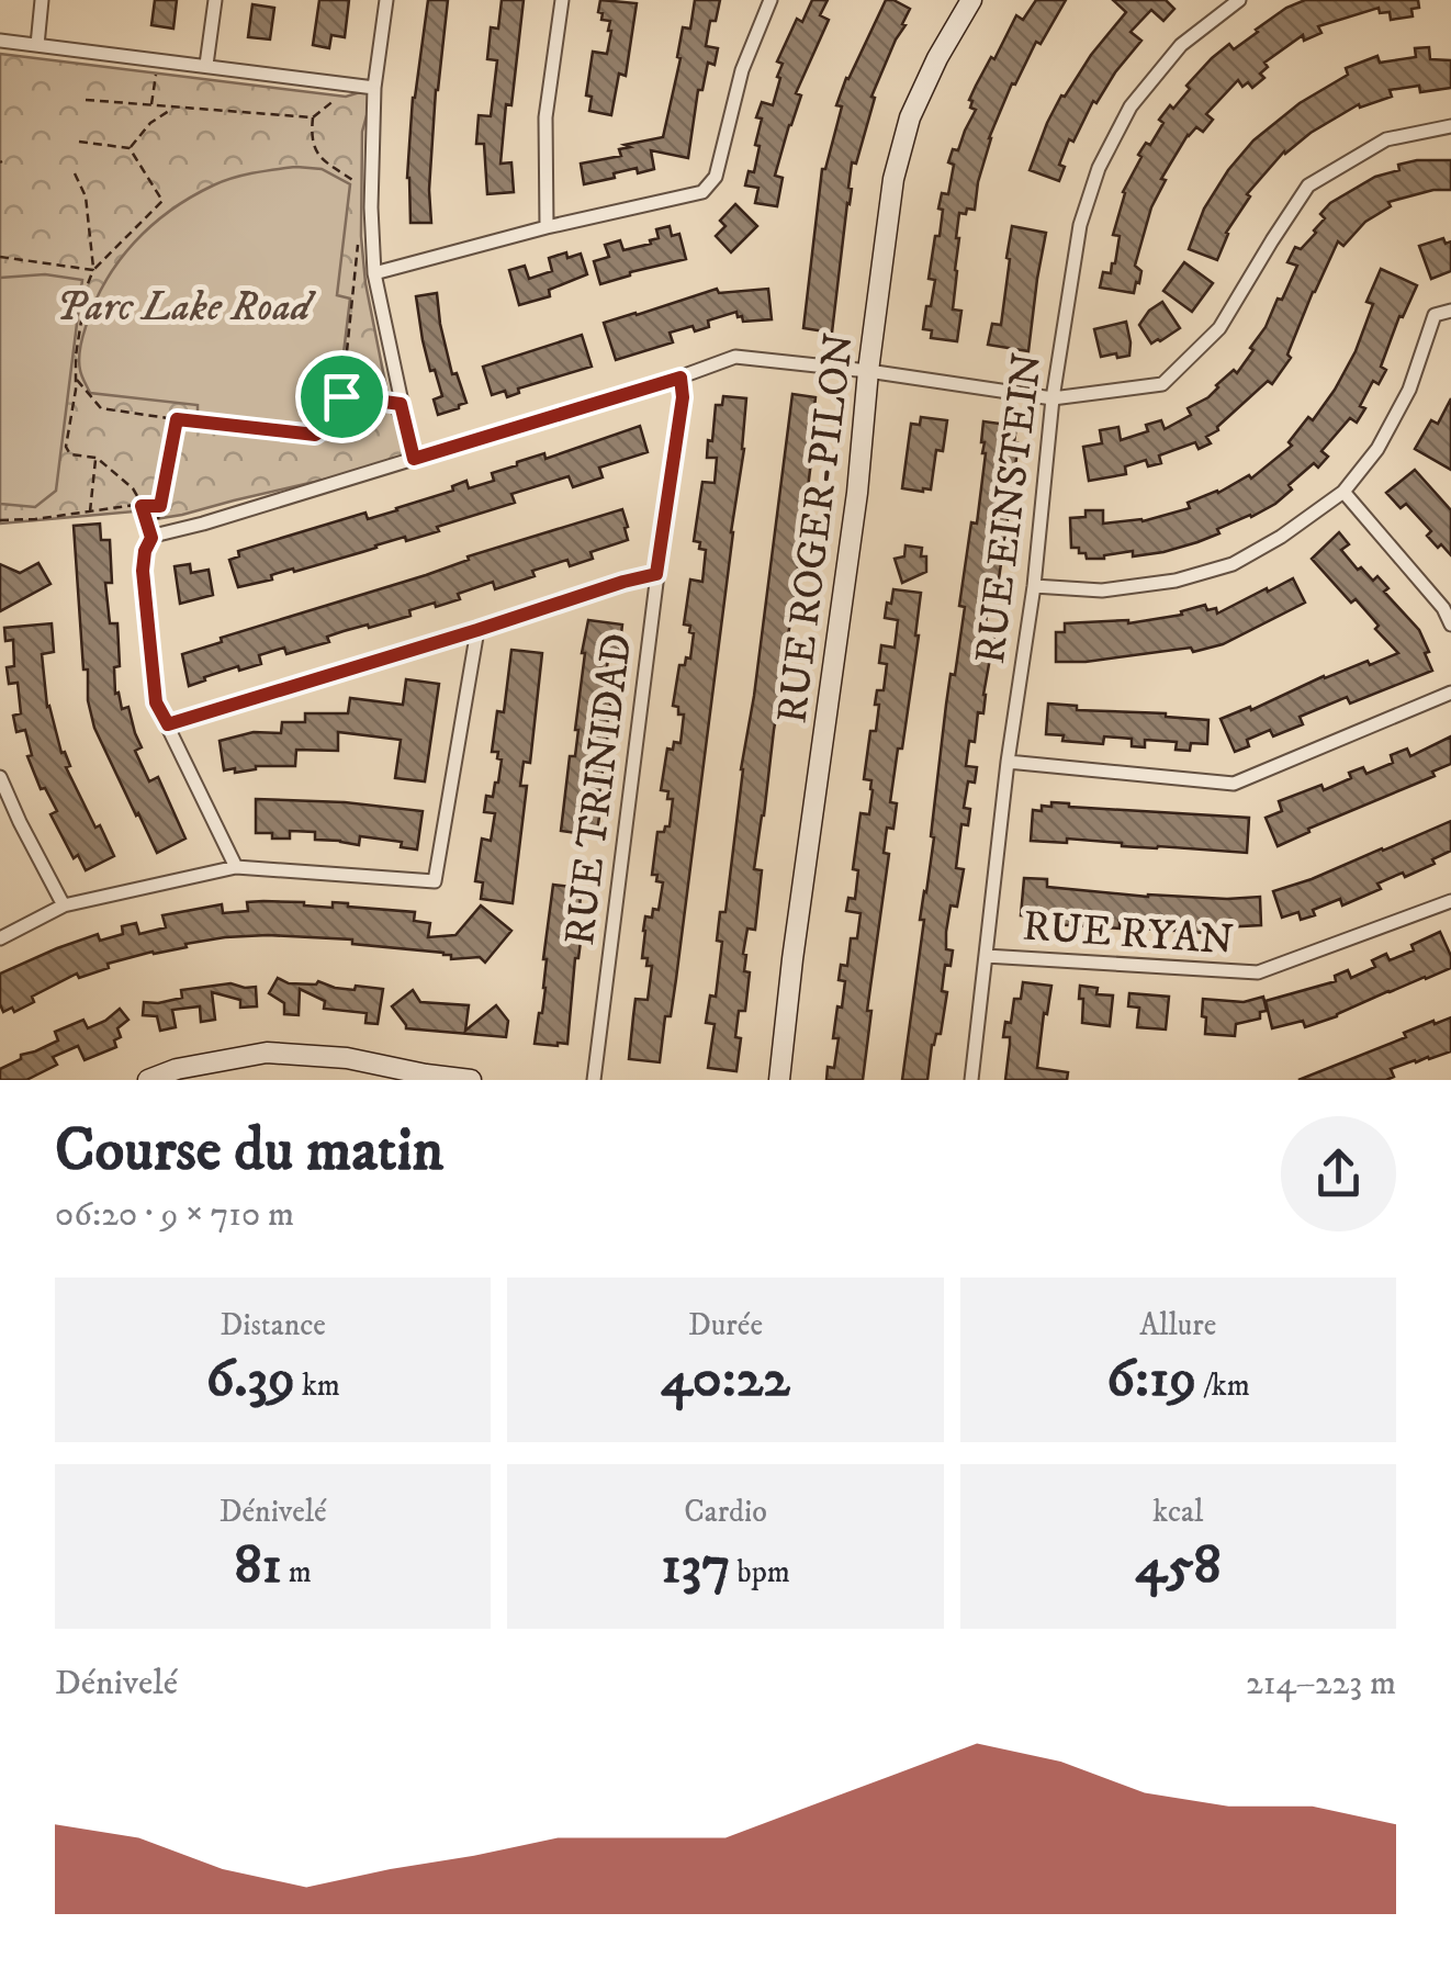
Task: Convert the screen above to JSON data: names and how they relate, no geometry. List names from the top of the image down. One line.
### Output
{"streets":{"street":["RUE EINSTEIN","RUE ROGER-PILON","RUE TRINIDAD","RUE RYAN"]},"crossings":[["RUE EINSTEIN","RUE RYAN"]],"parks":["Parc Lake Road"],"page":{"heading":["Course du matin","06:20 · 9 × 710 m"],"stats":[["Distance","6.39 km"],["Durée","40:22"],["Allure","6:19 /km"],["Dénivelé","81 m"],["Cardio","137 bpm"],["kcal","458"]],"chart":["Dénivelé","214–223 m"]}}
